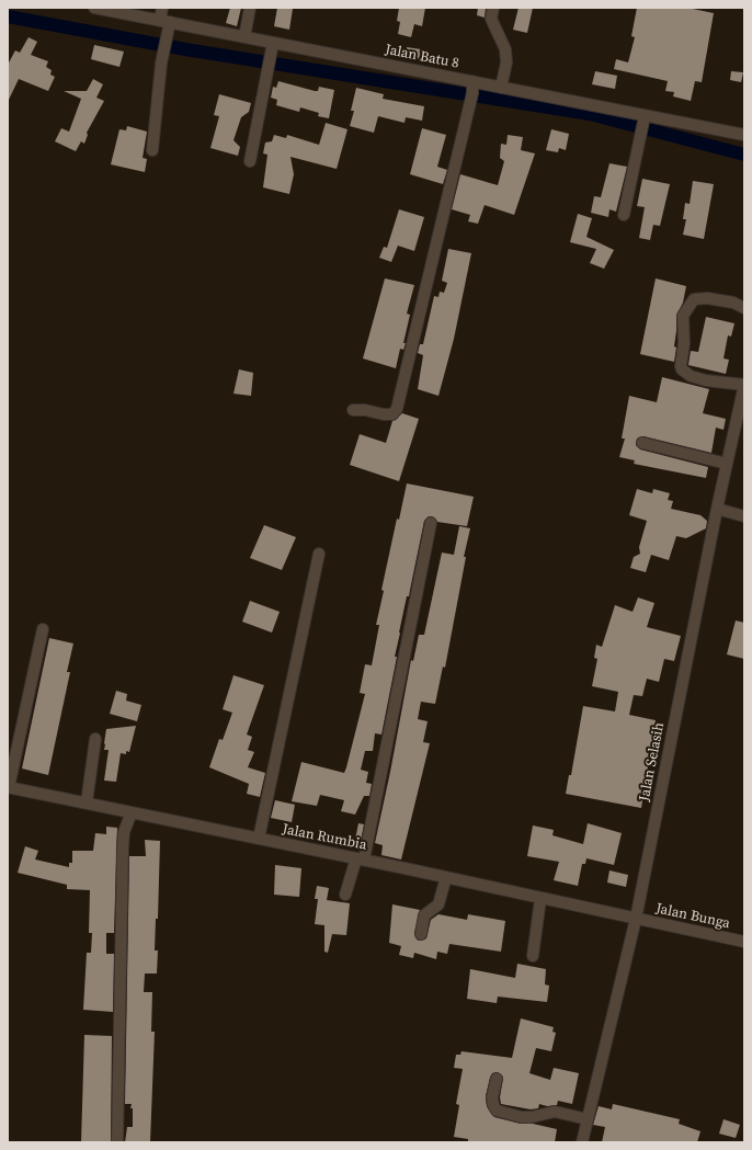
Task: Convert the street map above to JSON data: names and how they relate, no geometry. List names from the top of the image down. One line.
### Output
{"streets":{"street":["Jalan Batu 8","Jalan Selasih","Jalan Rumbia","Jalan Bunga"]},"crossings":[["Jalan Selasih","Jalan Rumbia"],["Jalan Selasih","Jalan Bunga"],["Jalan Rumbia","Jalan Bunga"]]}
